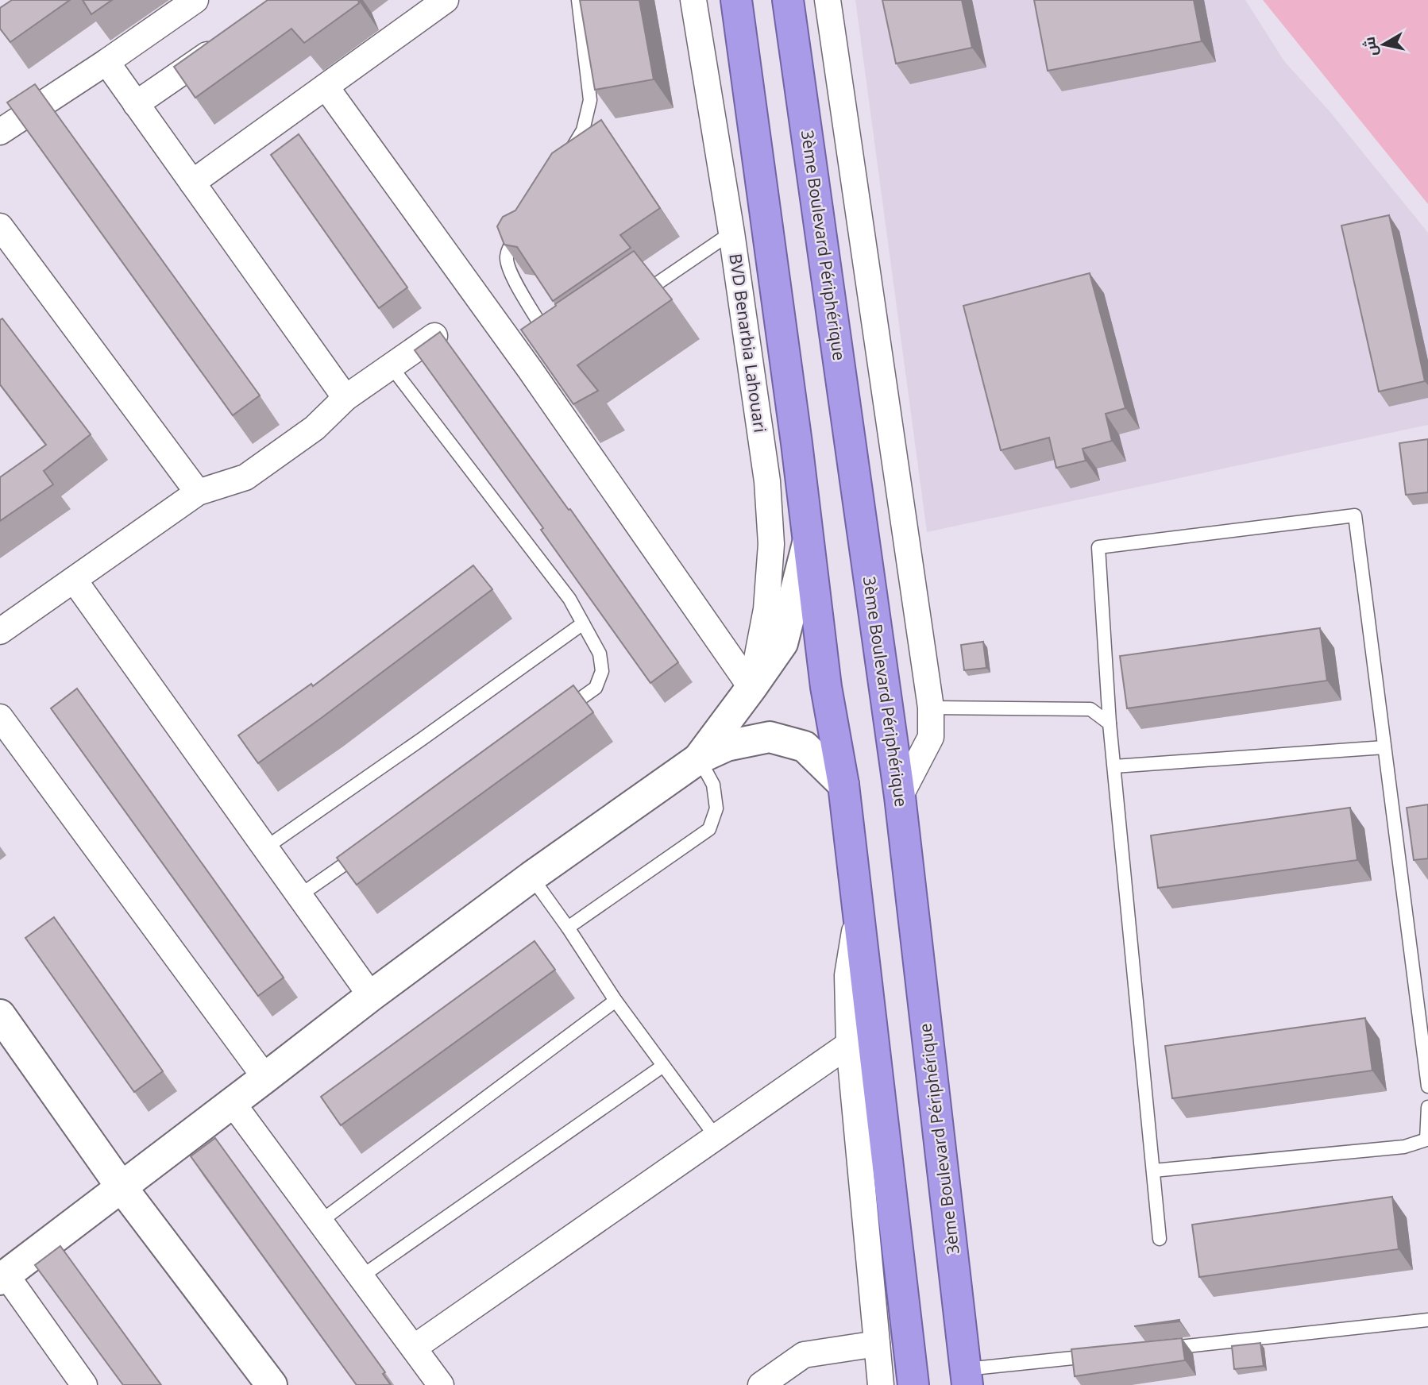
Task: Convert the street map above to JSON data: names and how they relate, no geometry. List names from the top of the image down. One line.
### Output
{"streets":{"highway":["3ème Boulevard Périphérique"],"street":["BVD Benarbia Lahouari"]},"north":"left"}
